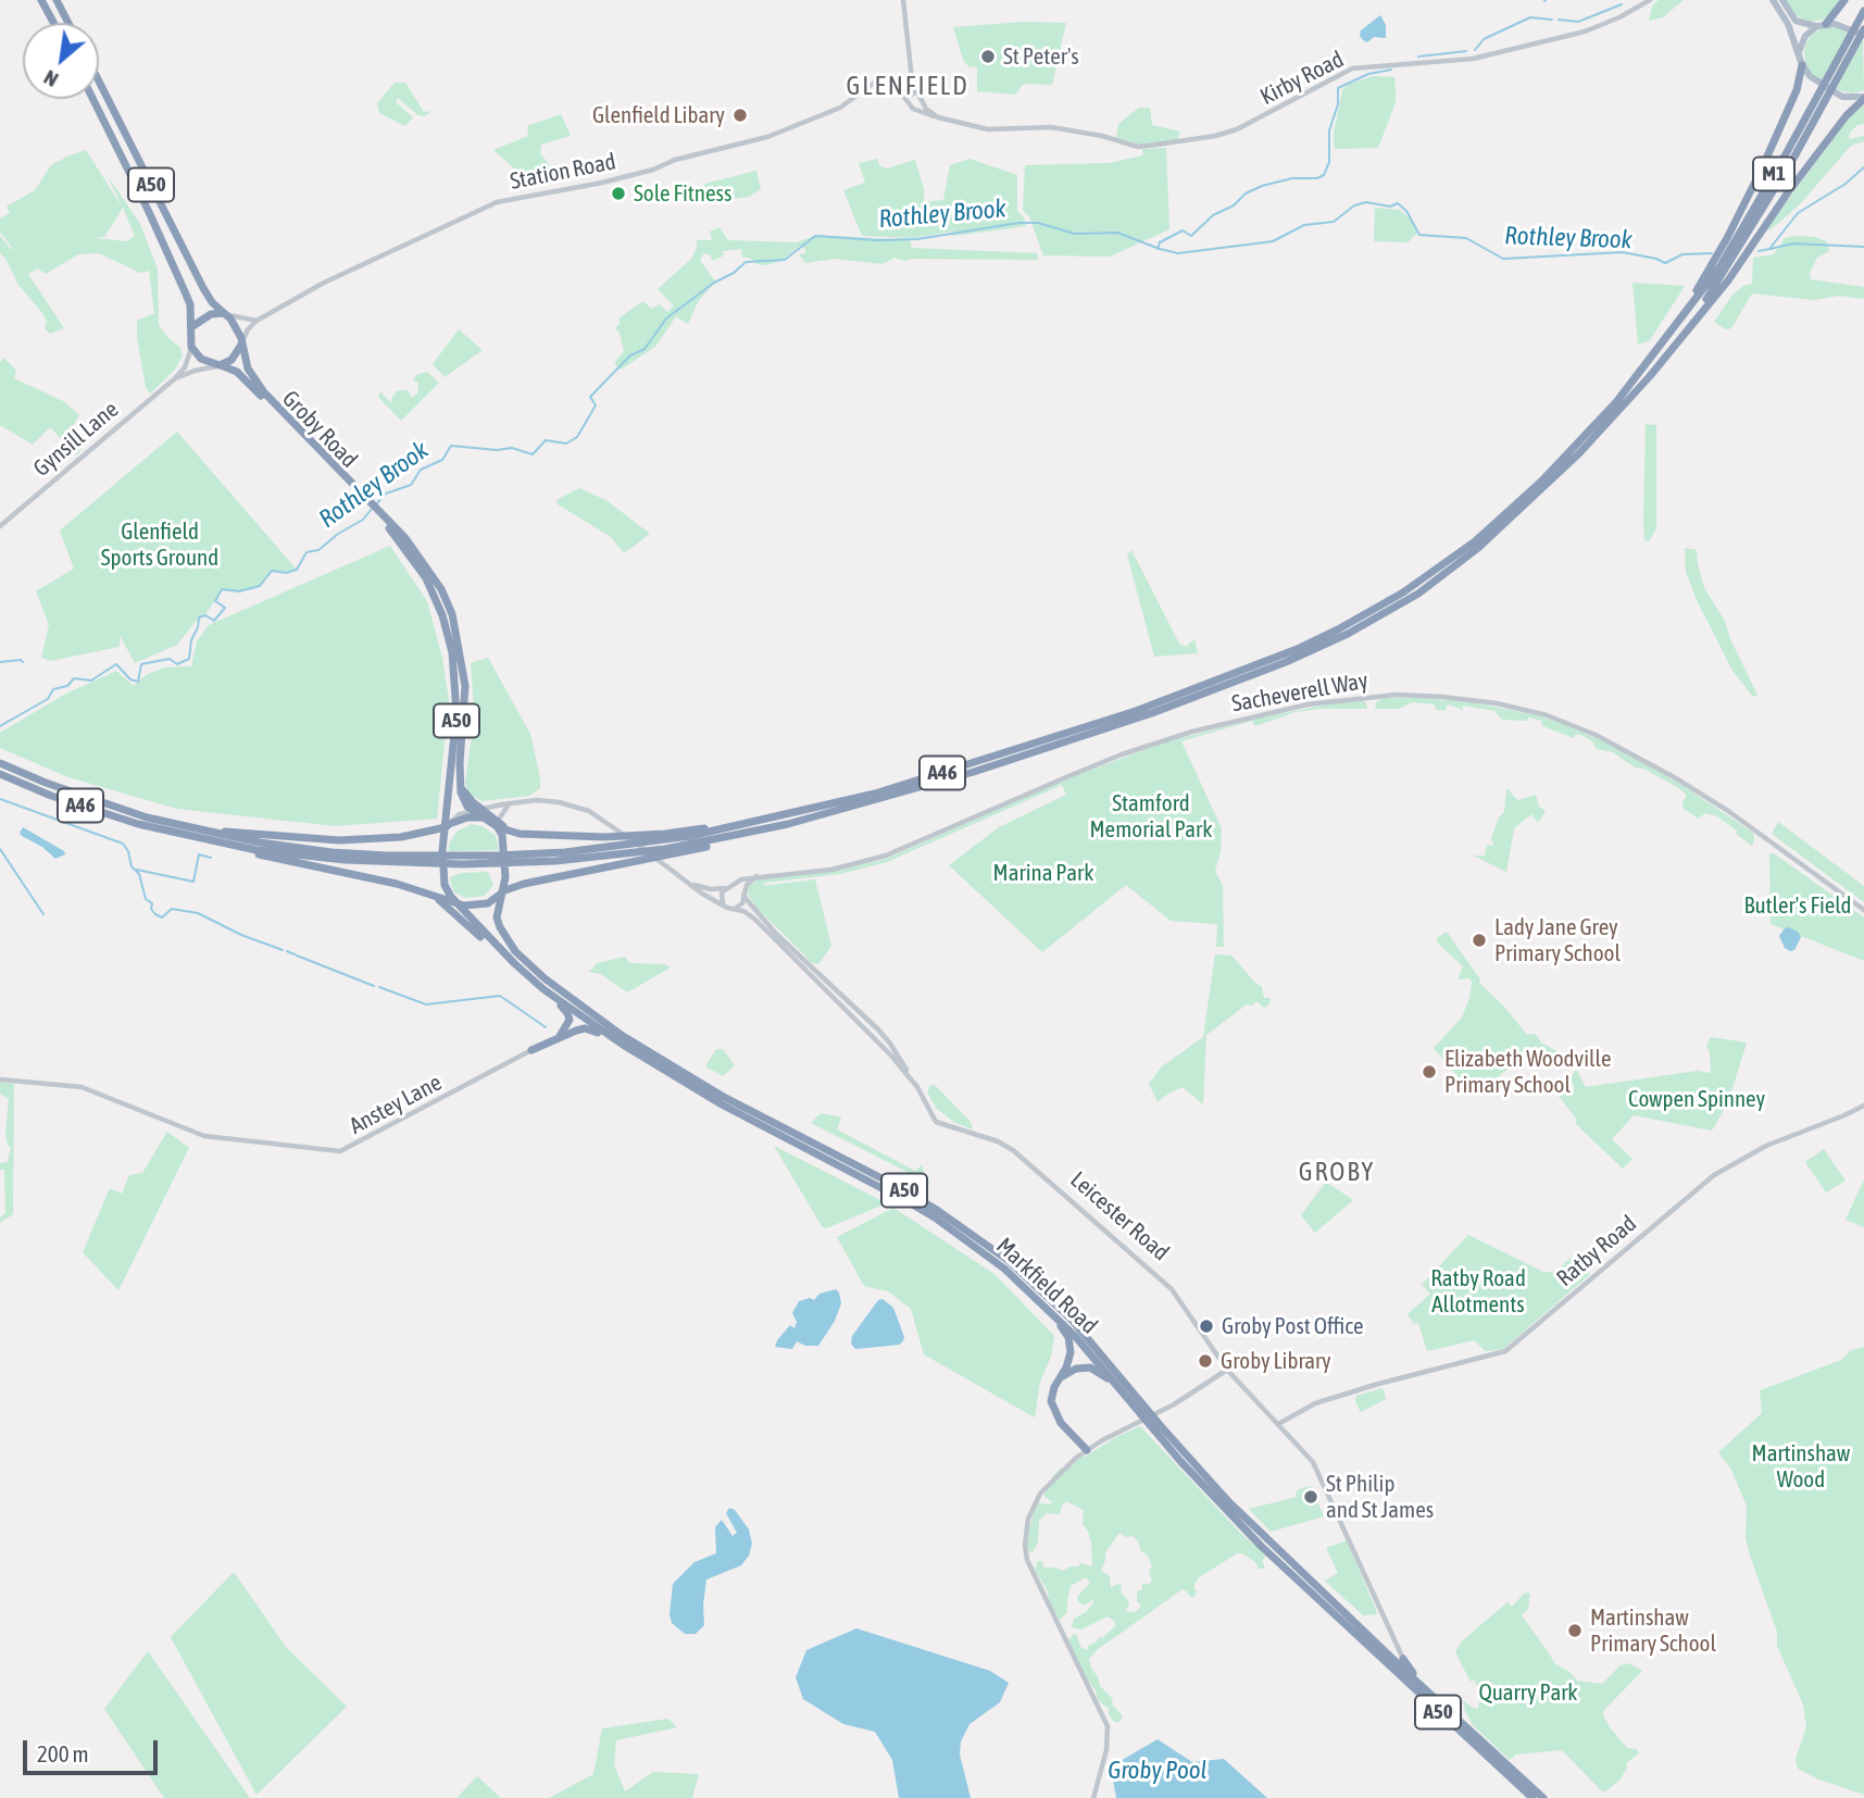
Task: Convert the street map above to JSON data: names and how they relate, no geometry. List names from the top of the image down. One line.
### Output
{"streets":{"highway":["M1","A50","Groby Road","A46","Markfield Road"],"street":["Kirby Road","Station Road","Gynsill Lane","Sacheverell Way","Anstey Lane","Leicester Road","Ratby Road"]},"crossings":[["Station Road","A50"],["Station Road","Groby Road"],["Station Road","Gynsill Lane"],["M1","A46"],["A50","Groby Road"],["A50","Gynsill Lane"],["Groby Road","Gynsill Lane"],["Groby Road","Markfield Road"],["Sacheverell Way","Leicester Road"],["Leicester Road","Ratby Road"]],"districts":["GLENFIELD","GROBY"],"water":["Rothley Brook","Groby Pool"],"parks":["Glenfield Sports Ground","Stamford Memorial Park","Marina Park","Butler's Field","Cowpen Spinney","Ratby Road Allotments","Martinshaw Wood","Quarry Park"],"places":["St Peter's","Glenfield Libary","Sole Fitness","Lady Jane Grey Primary School","Elizabeth Woodville Primary School","Groby Post Office","Groby Library","St Philip and St James","Martinshaw Primary School"],"scale_bar":"200 m","north":"bottom left"}
